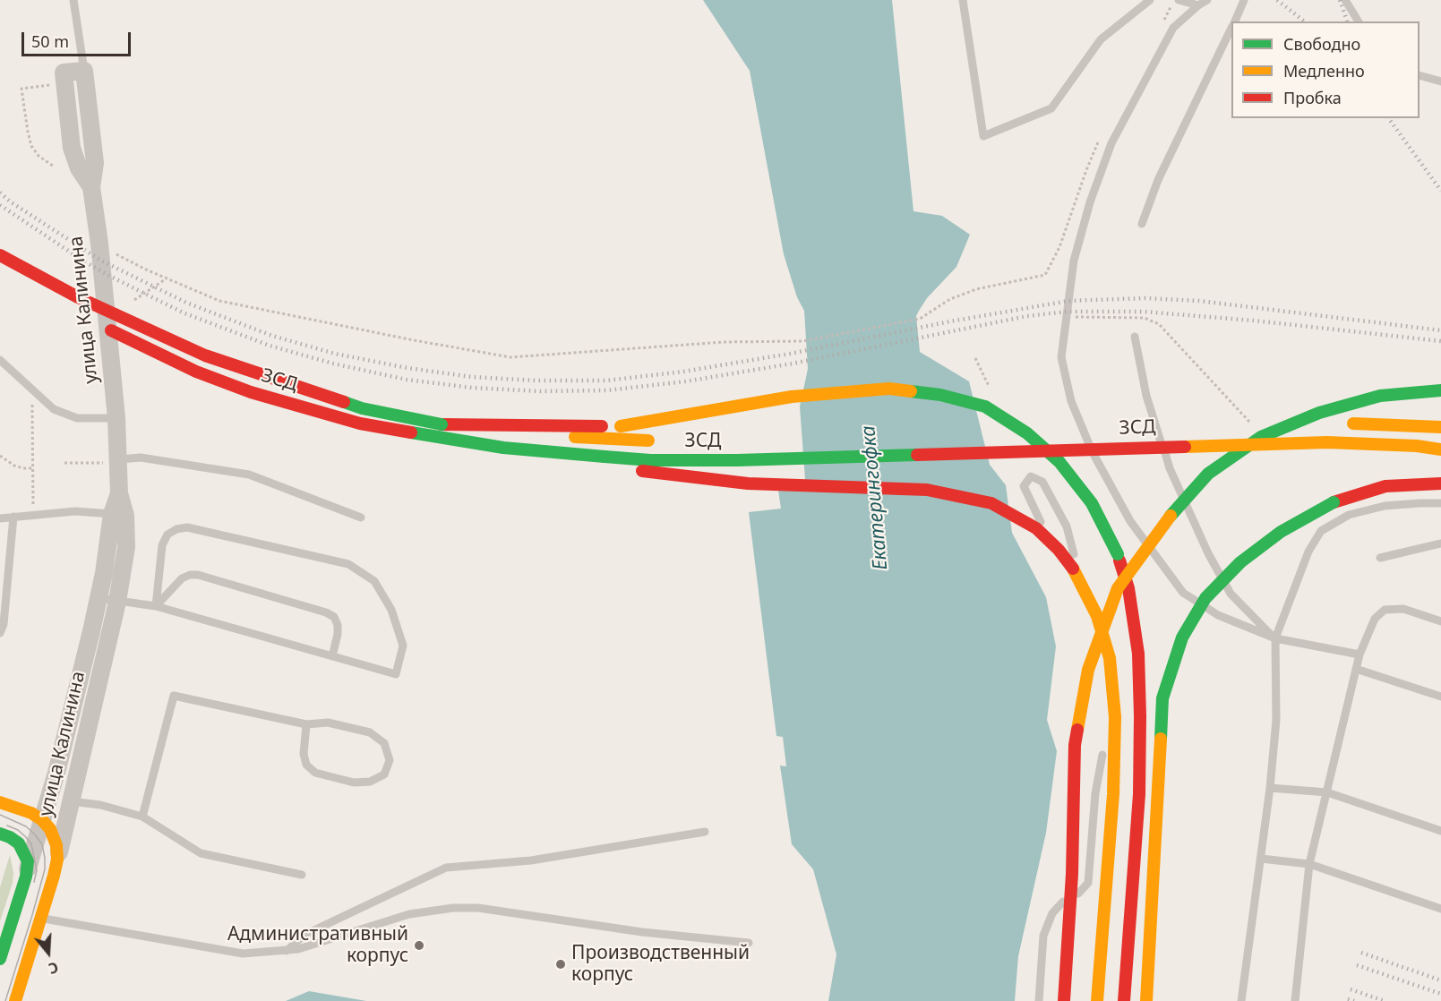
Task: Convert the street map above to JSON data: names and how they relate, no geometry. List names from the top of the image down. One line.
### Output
{"streets":{"main road":["улица Калинина","ЗСД"]},"water":["Екатерингофка"],"places":["Административный корпус","Производственный корпус"],"legend":["Свободно","Медленно","Пробка"],"scale_bar":"50 m","north":"bottom"}
